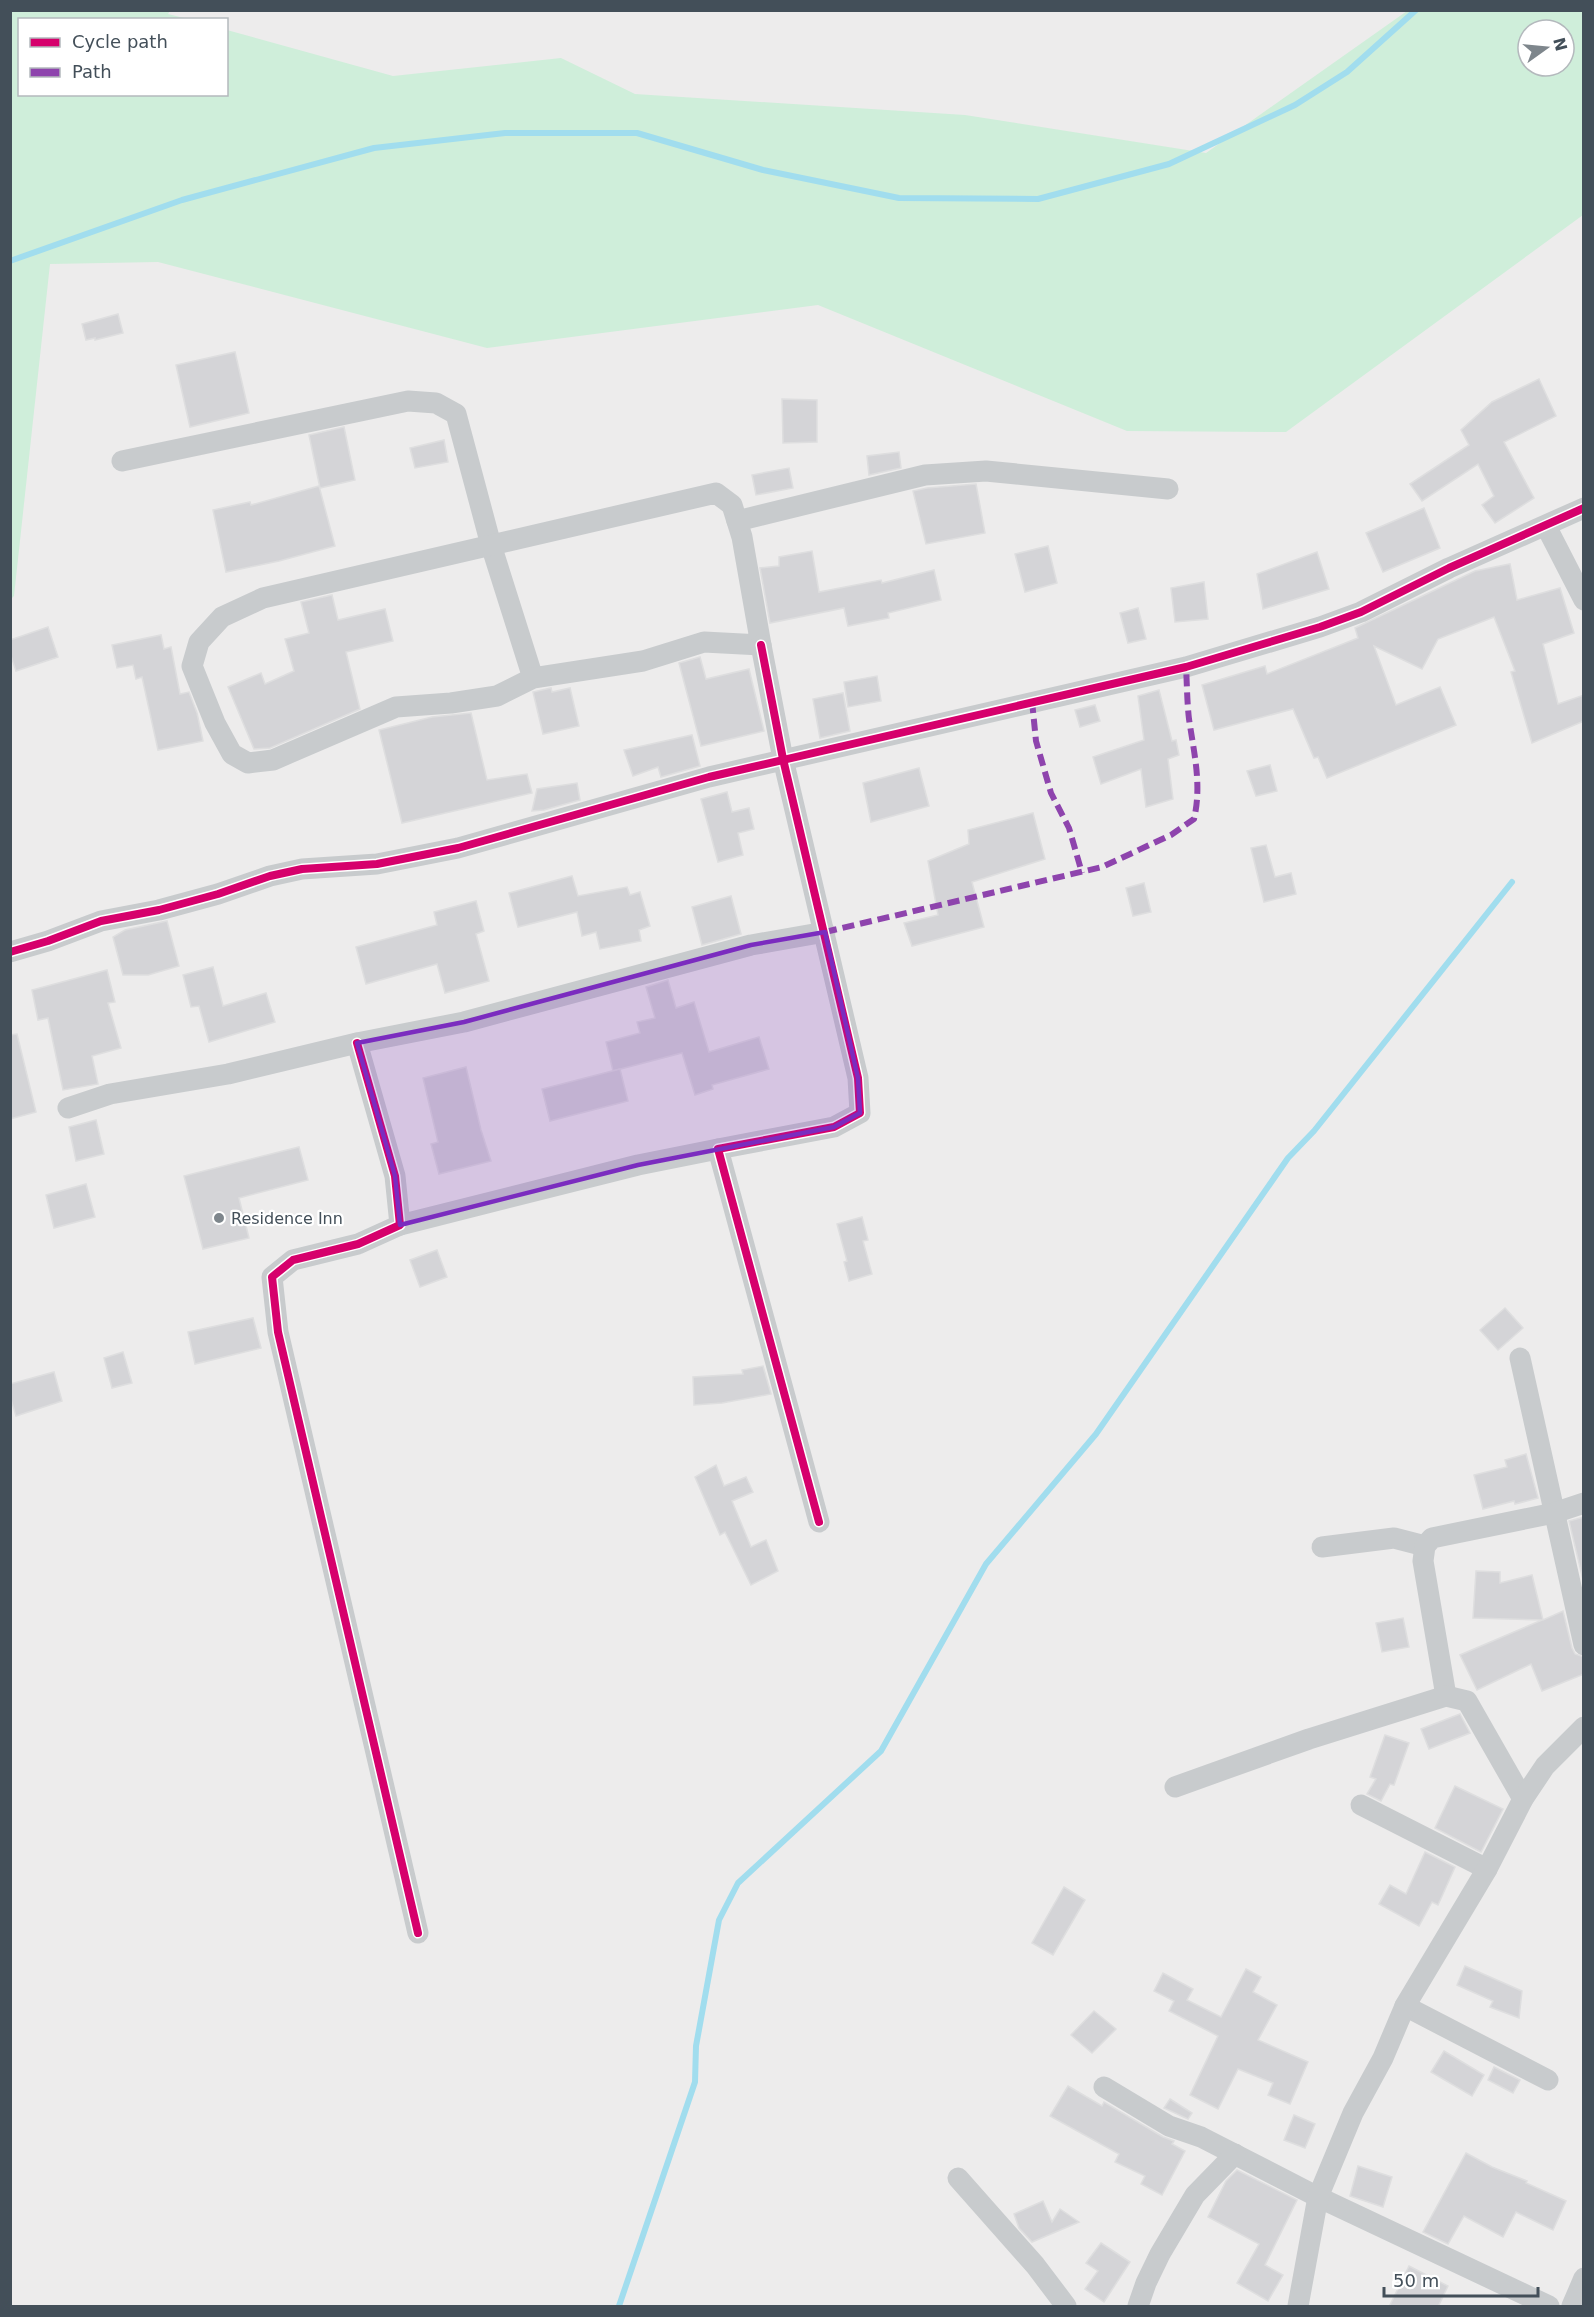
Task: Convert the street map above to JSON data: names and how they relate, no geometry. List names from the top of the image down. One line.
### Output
{"places":["Residence Inn"],"legend":["Cycle path","Path"],"scale_bar":"50 m","north":"right"}
